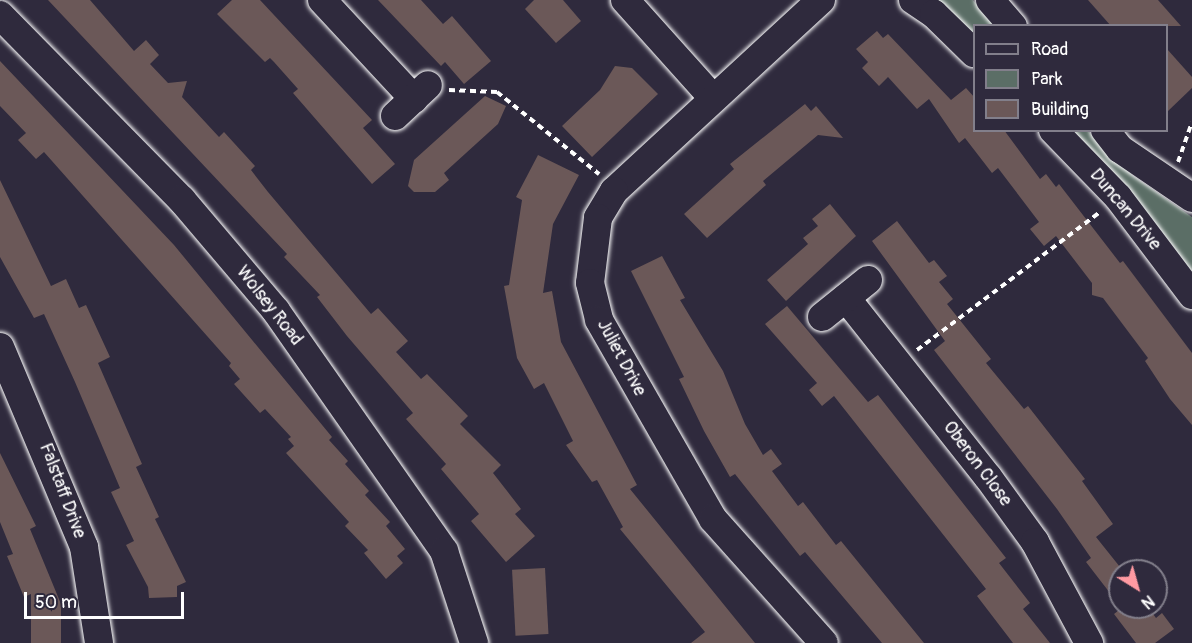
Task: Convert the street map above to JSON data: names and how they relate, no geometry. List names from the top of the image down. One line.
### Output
{"streets":{"street":["Duncan Drive","Wolsey Road","Juliet Drive","Oberon Close","Falstaff Drive"]},"legend":["Road","Park","Building"],"scale_bar":"50 m","north":"bottom right"}
